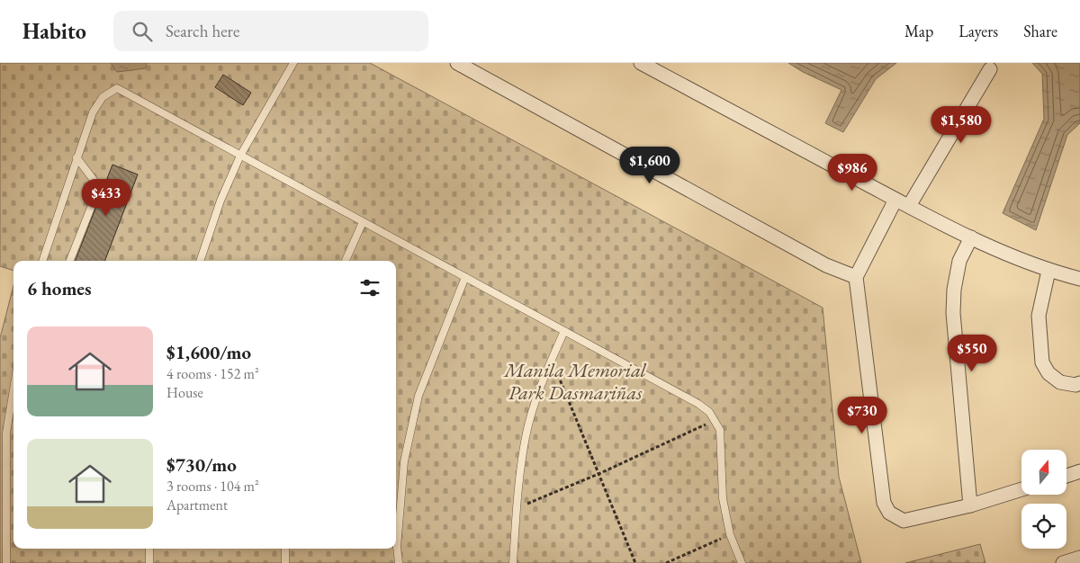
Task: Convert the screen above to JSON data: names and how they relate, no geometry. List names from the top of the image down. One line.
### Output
{"parks":["Manila Memorial Park Dasmariñas"],"north":"top","page":{"header":"Habito","search":"Search here","nav":["Map","Layers","Share"],"price":["$1,580","$1,600","$986","$433","$550","$730"],"heading":"6 homes","list":[{"name":"$1,600/mo","note":"4 rooms · 152 m² · House"},{"name":"$730/mo","note":"3 rooms · 104 m² · Apartment"}]}}
